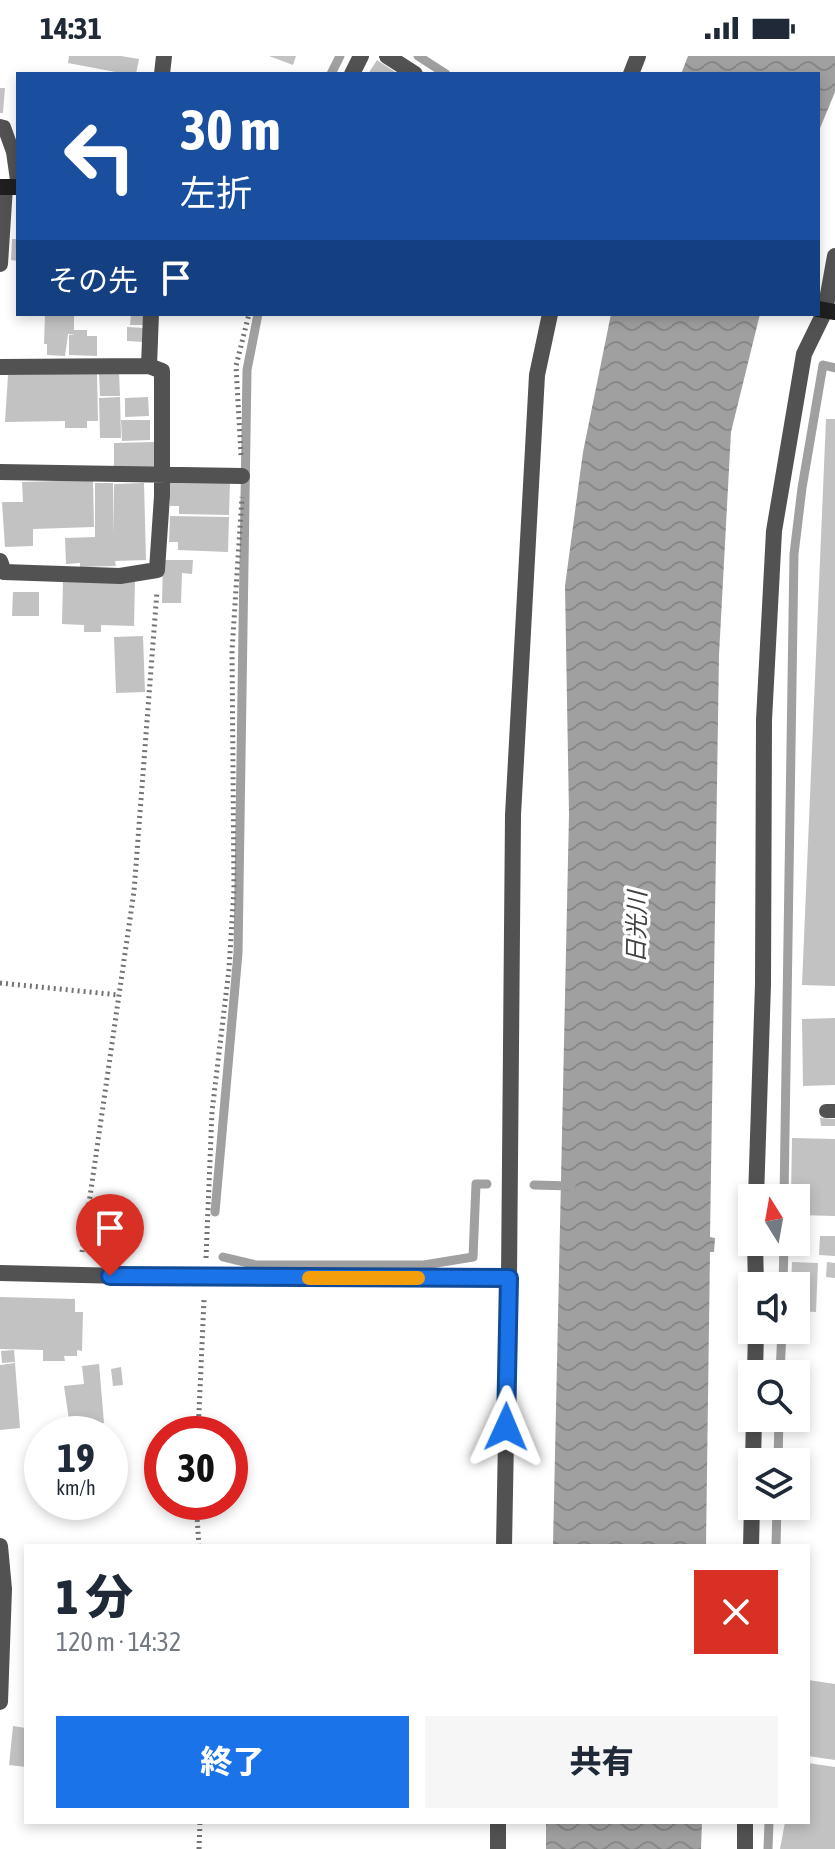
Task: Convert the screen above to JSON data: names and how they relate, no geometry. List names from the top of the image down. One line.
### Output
{"water":["日光川"],"north":"top","page":{"status":"14:31","turn":["30 m","左折"],"then":"その先","speed":"19 km/h","limit":"30","heading":["1 分","120 m · 14:32"],"buttons":["終了","共有"]}}
